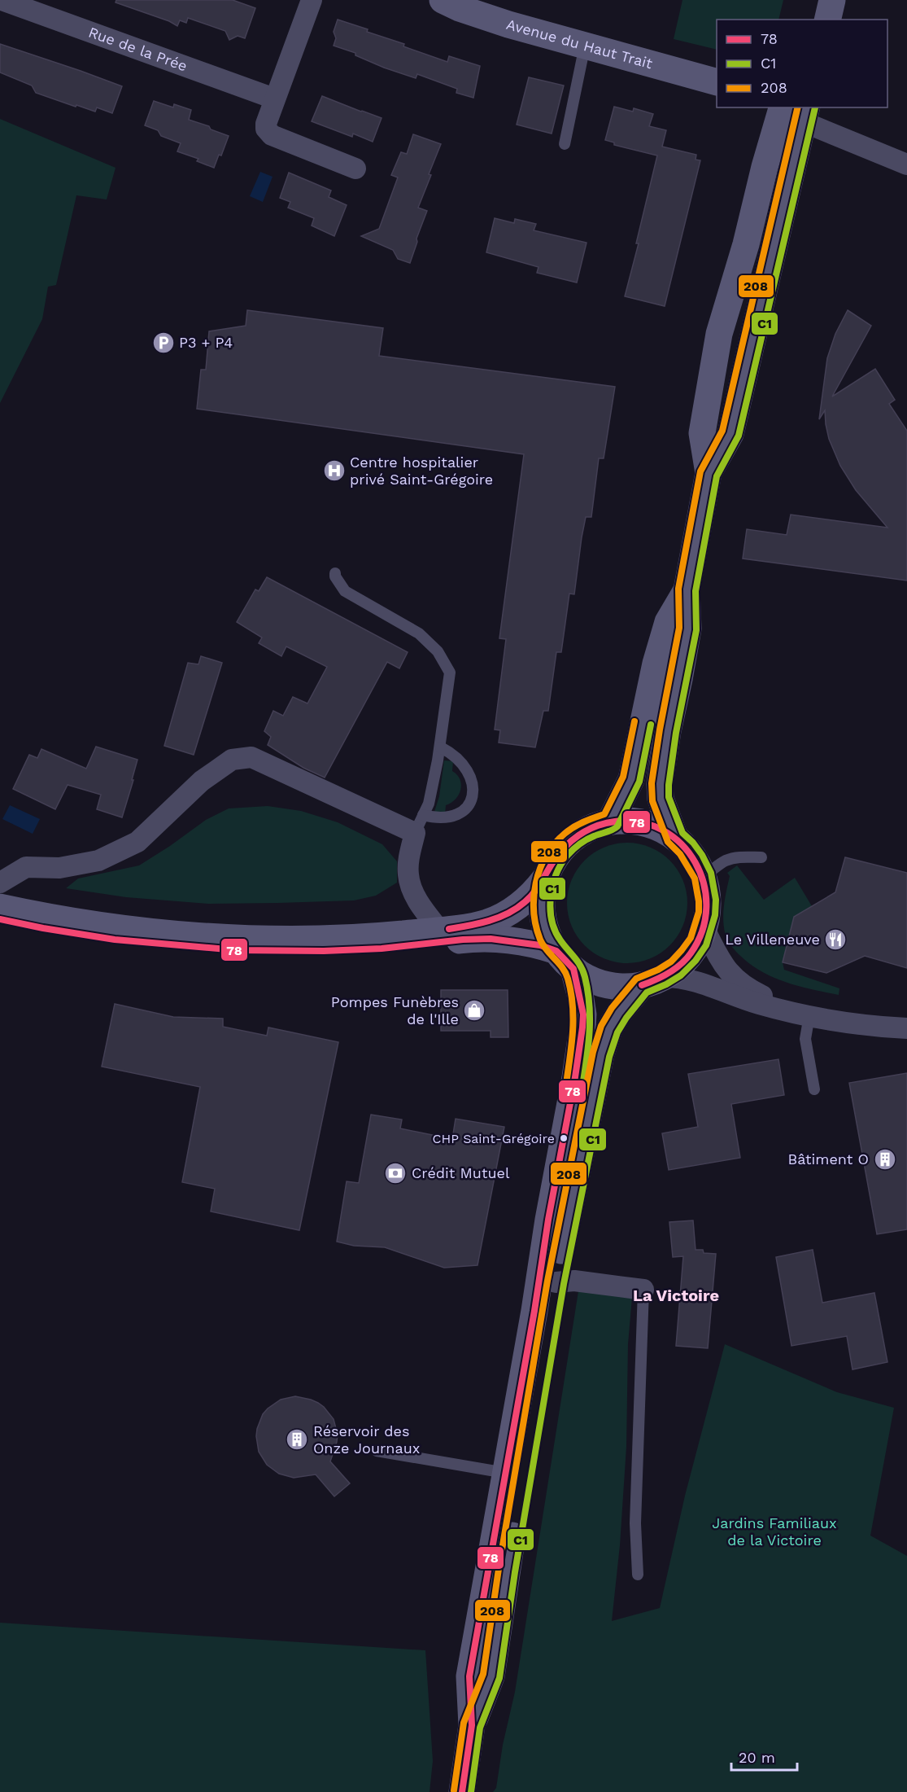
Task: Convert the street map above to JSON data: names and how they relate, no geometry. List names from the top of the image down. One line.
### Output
{"streets":{"main road":["Avenue du Haut Trait"],"street":["Rue de la Prée"]},"districts":["La Victoire"],"parks":["Jardins Familiaux de la Victoire"],"places":{"parking":["P3 + P4"],"hospital":["Centre hospitalier privé Saint-Grégoire"],"restaurant":["Le Villeneuve"],"shop":["Pompes Funèbres de l'Ille"],"other":["CHP Saint-Grégoire"],"building":["Bâtiment O","Réservoir des Onze Journaux"],"bank":["Crédit Mutuel"]},"lines":["transit line C1","transit line 208","transit line 78"],"legend":["78","C1","208"],"scale_bar":"20 m"}
